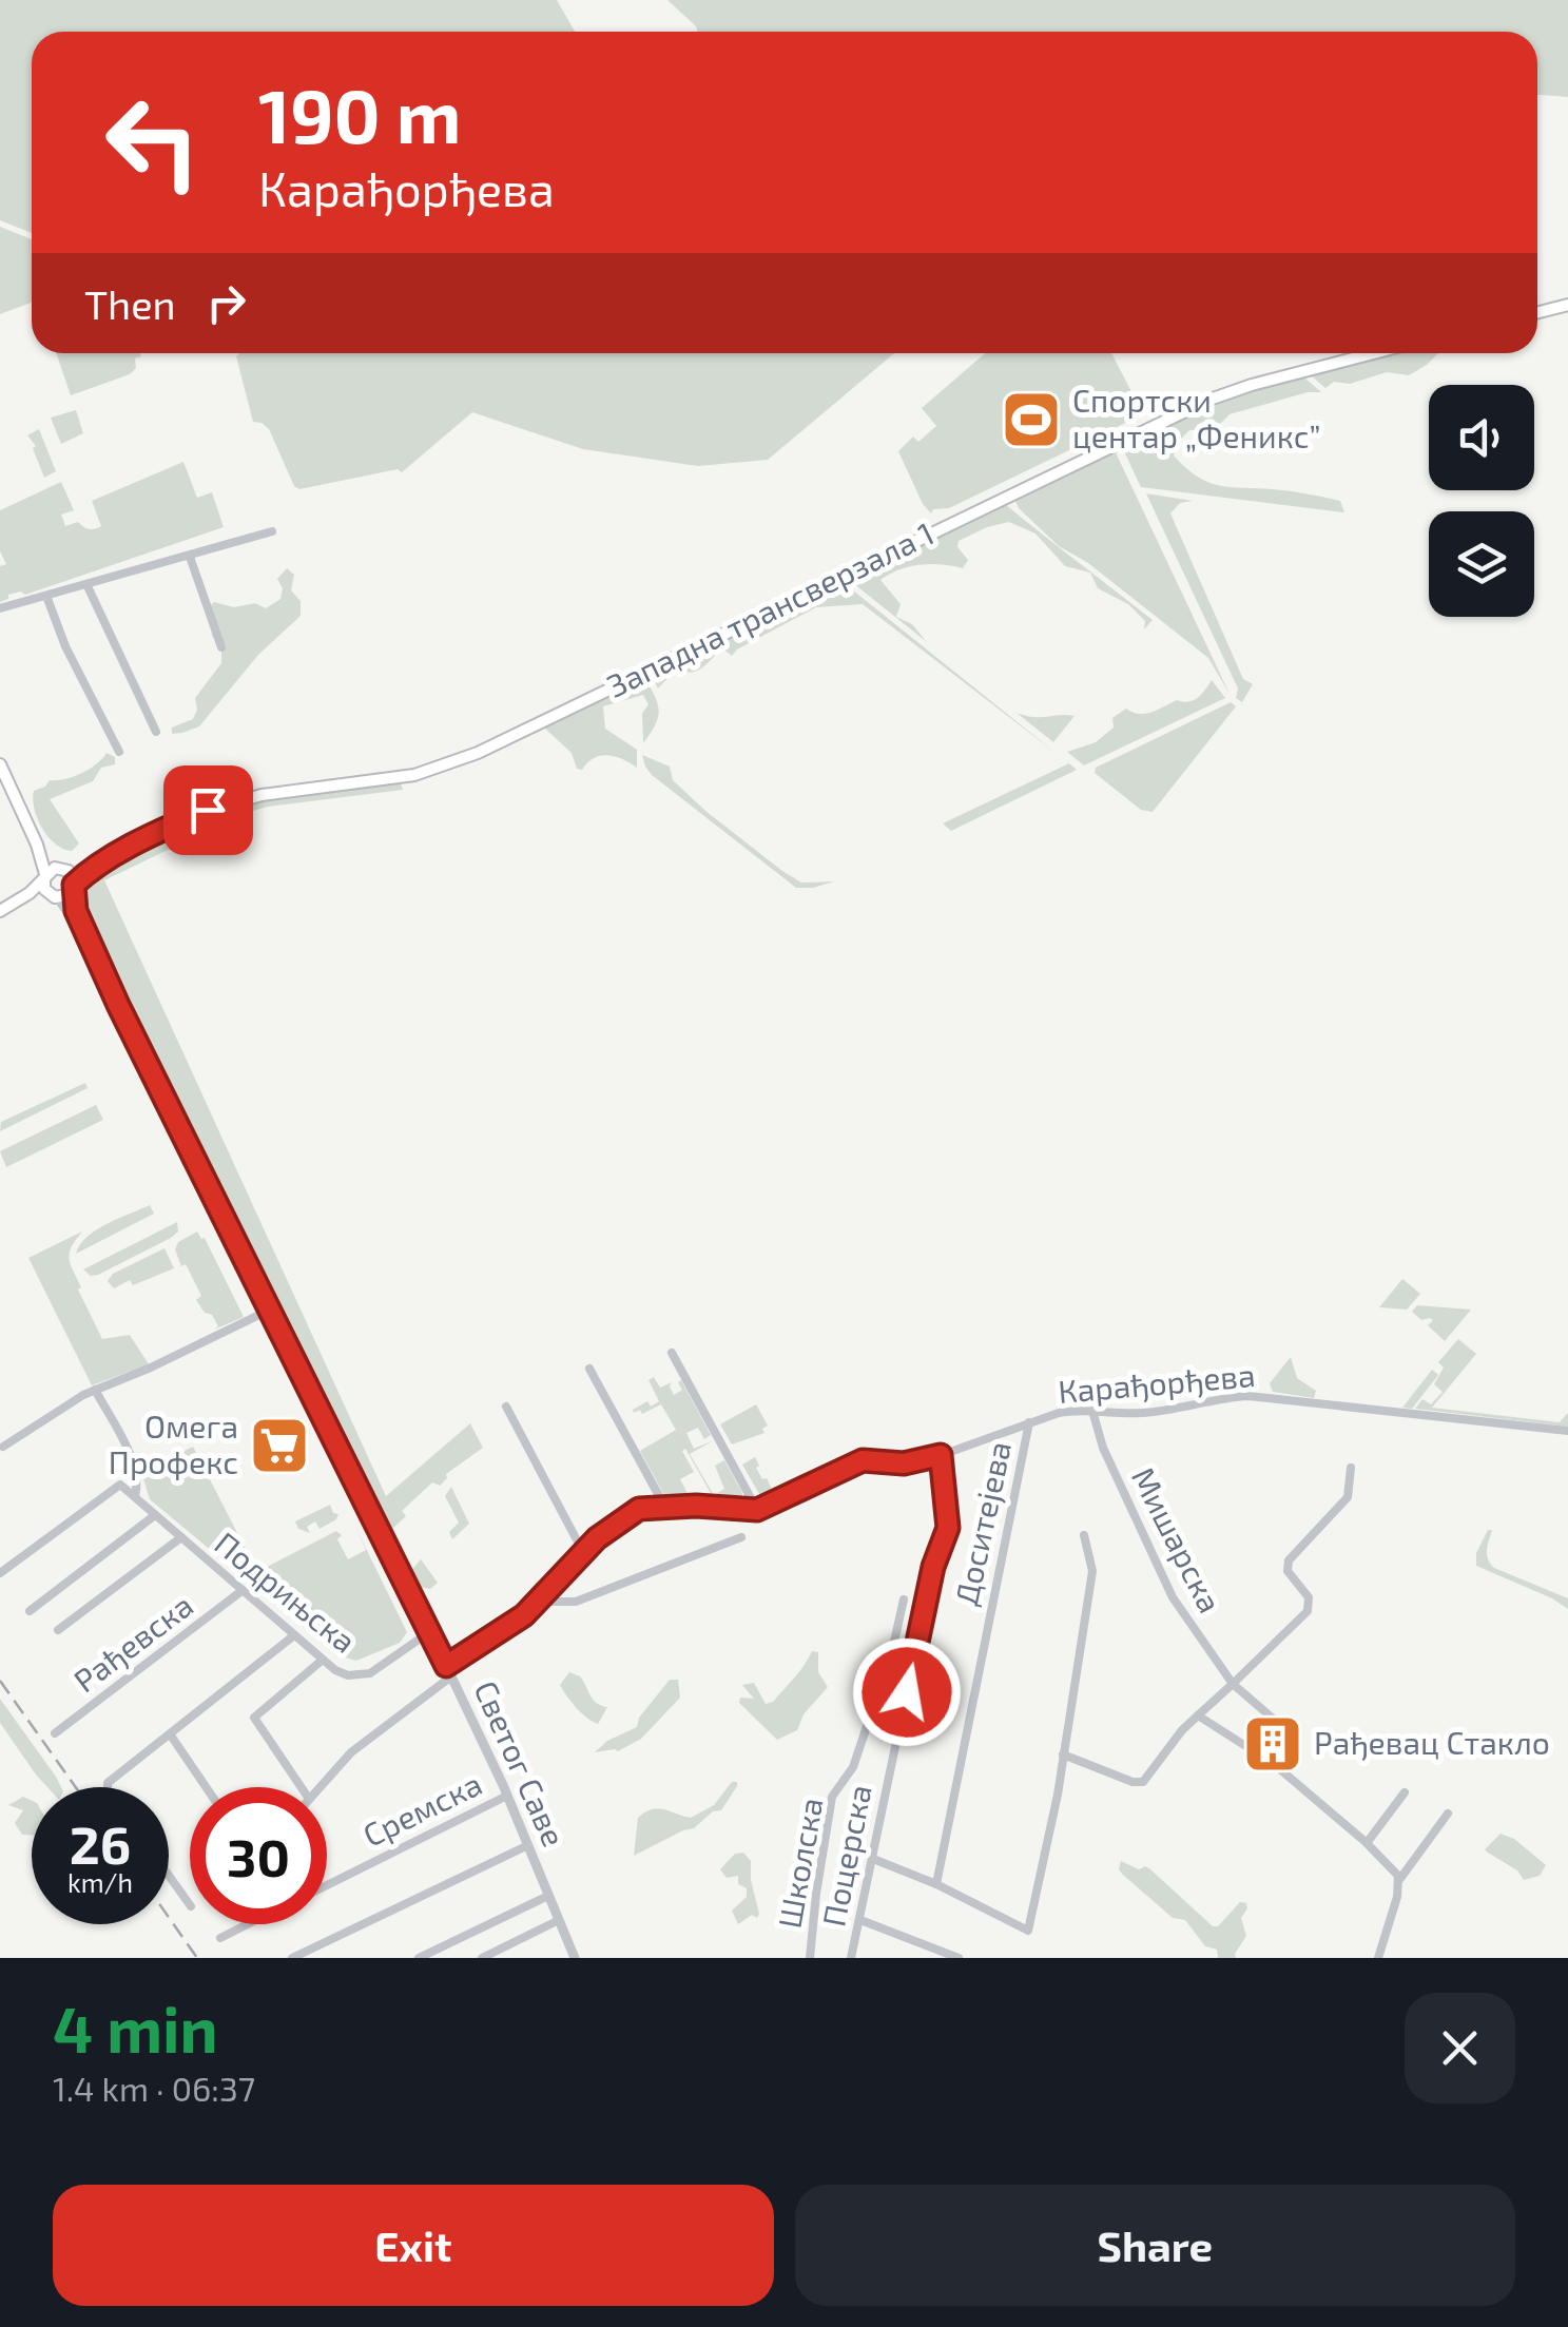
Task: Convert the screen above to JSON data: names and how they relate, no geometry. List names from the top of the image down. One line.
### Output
{"streets":{"main road":["Западна трансверзала 1"],"street":["Карађорђева","Доситејева","Мишарска","Подрињска","Рађевска","Светог Саве","Сремска","Поцерска","Школска"]},"crossings":[["Карађорђева","Доситејева"],["Карађорђева","Мишарска"],["Карађорђева","Светог Саве"],["Карађорђева","Поцерска"],["Подрињска","Рађевска"],["Подрињска","Светог Саве"],["Светог Саве","Сремска"]],"places":{"sports":["Спортски центар „Феникс”"],"supermarket":["Омега Профекс"],"building":["Рађевац Стакло"]},"page":{"turn":["190 m","Карађорђева"],"then":"Then","speed":"26 km/h","limit":"30","heading":["4 min","1.4 km · 06:37"],"buttons":["Exit","Share"]}}
